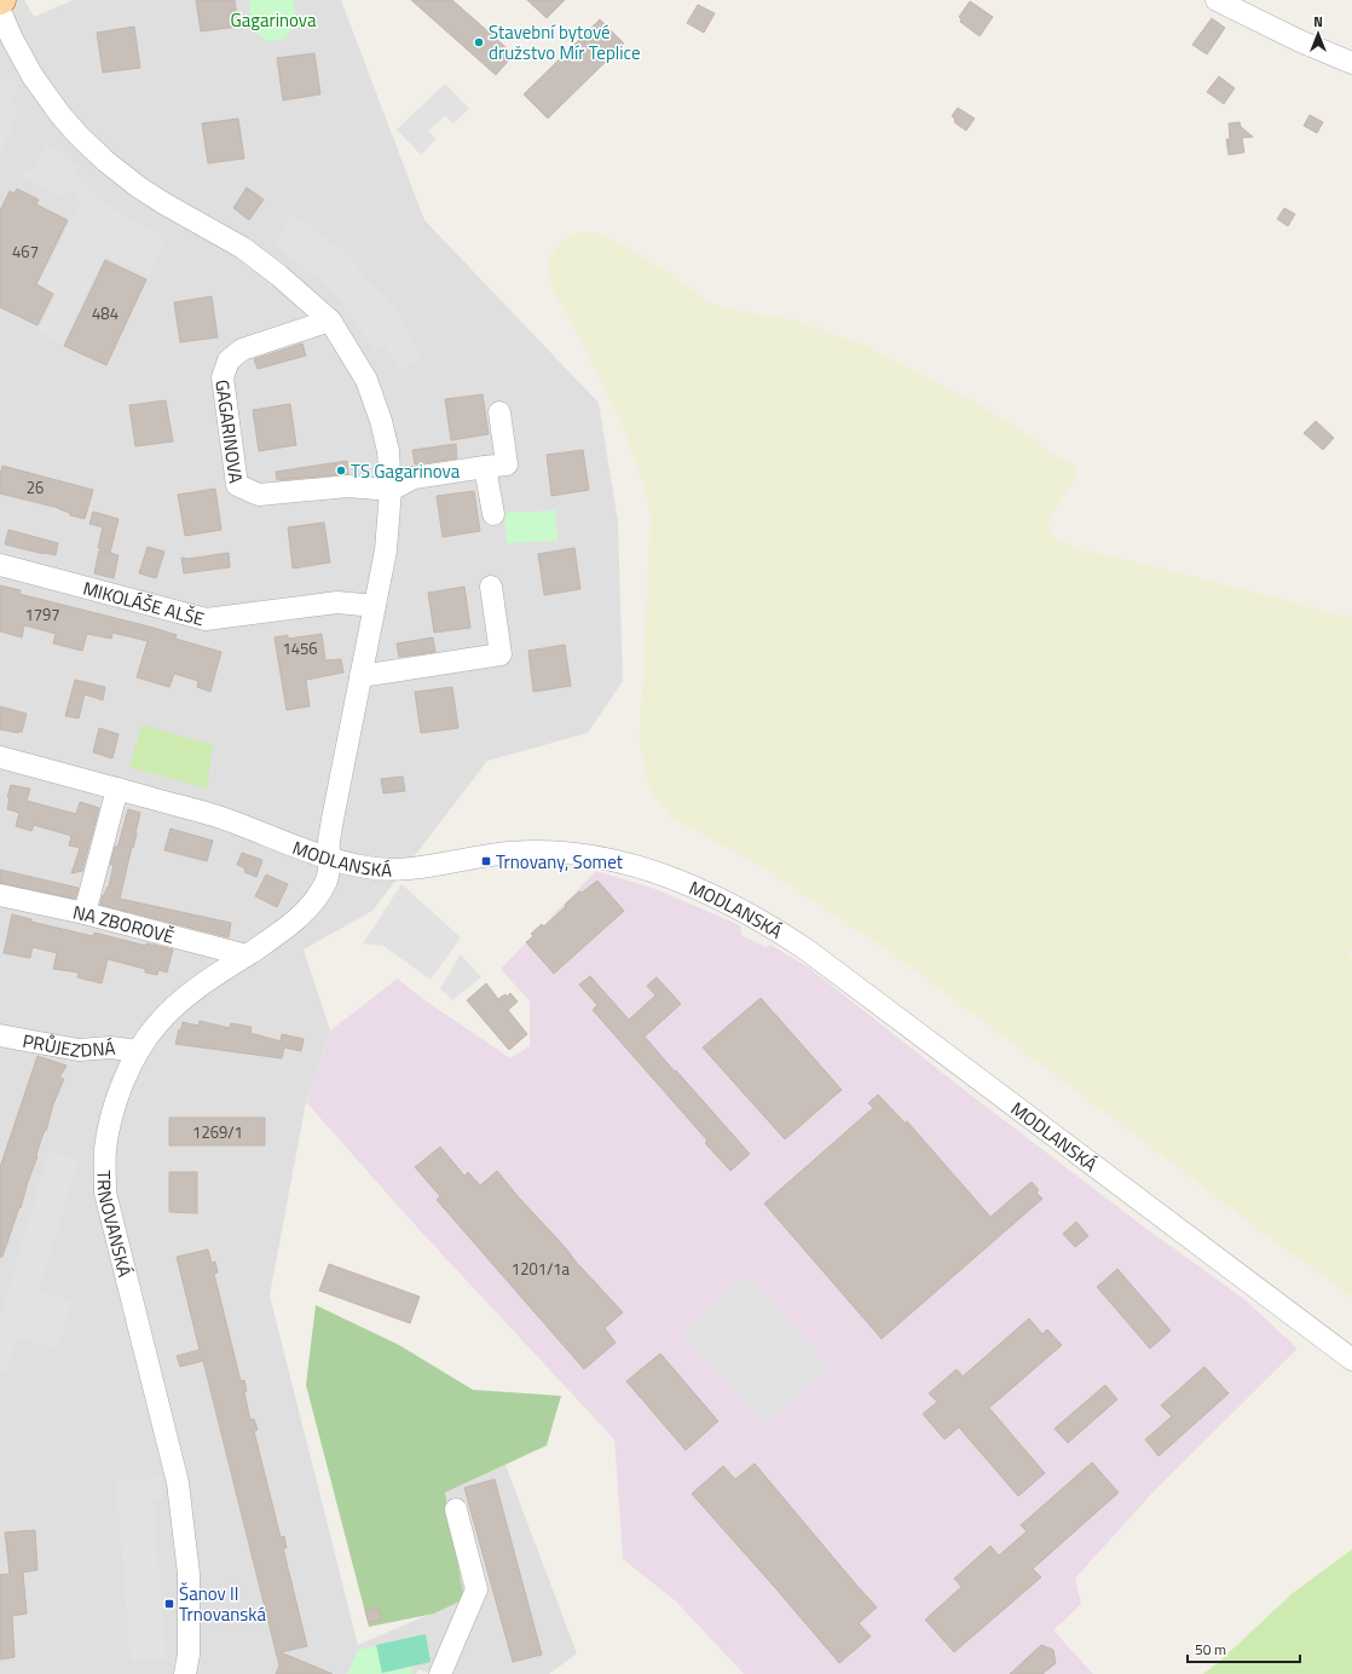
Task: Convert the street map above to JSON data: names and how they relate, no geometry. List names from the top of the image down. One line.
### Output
{"streets":{"street":["GAGARINOVA","MIKOLÁŠE ALŠE","MODLANSKÁ","NA ZBOROVĚ","PRŮJEZDNÁ","TRNOVANSKÁ"]},"crossings":[["MODLANSKÁ","TRNOVANSKÁ"],["NA ZBOROVĚ","TRNOVANSKÁ"],["PRŮJEZDNÁ","TRNOVANSKÁ"]],"parks":["Gagarinova"],"places":{"other":["Stavební bytové družstvo Mír Teplice","TS Gagarinova"],"transit":["Trnovany, Somet","Šanov II Trnovanská"]},"house_numbers":["467","484","26","1797","1456","1269/1","1201/1a"],"scale_bar":"50 m","north":"top"}
